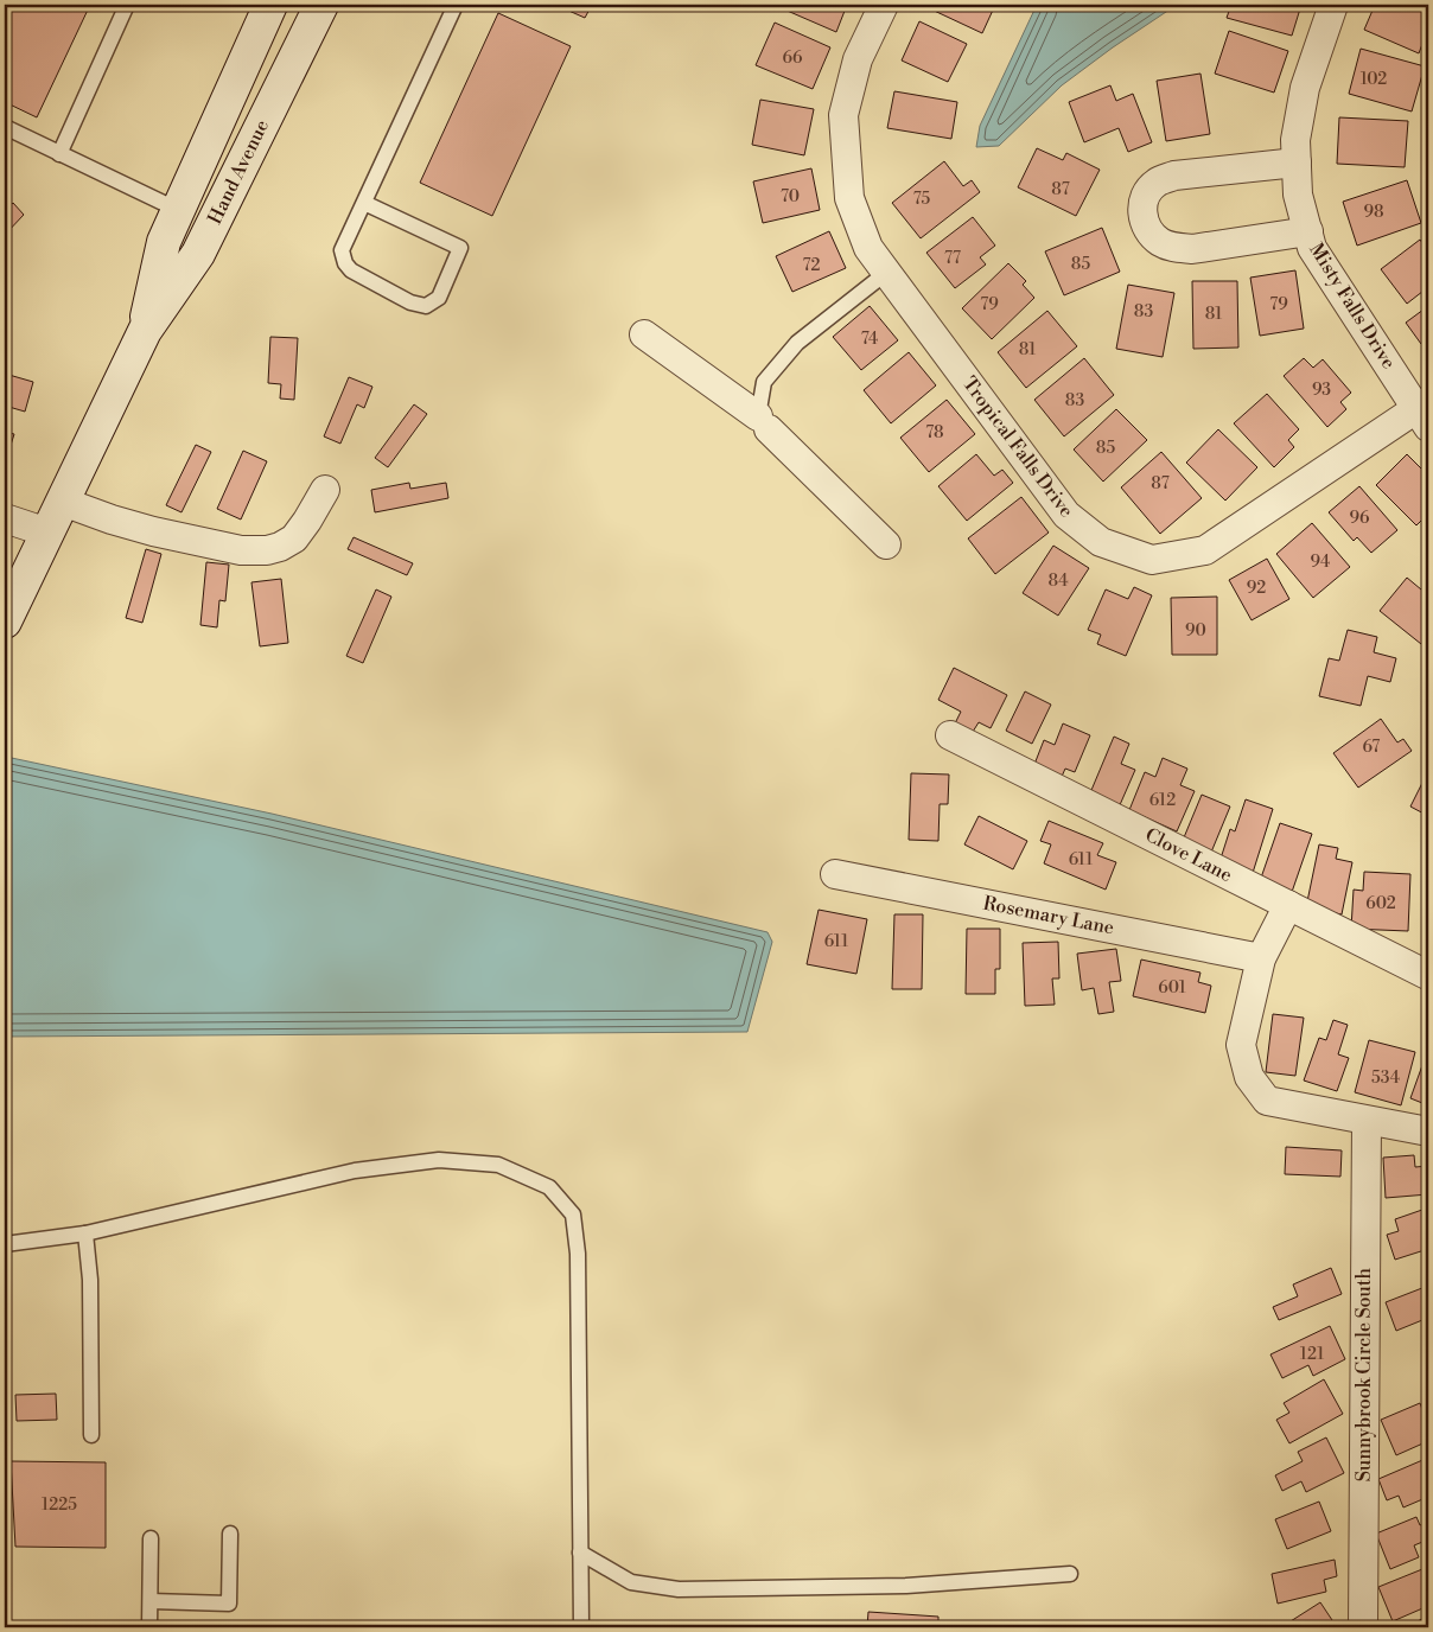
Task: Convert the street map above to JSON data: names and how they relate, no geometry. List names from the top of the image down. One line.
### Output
{"streets":{"street":["Hand Avenue","Misty Falls Drive","Tropical Falls Drive","Clove Lane","Rosemary Lane","Sunnybrook Circle South"]},"crossings":[["Misty Falls Drive","Tropical Falls Drive"]],"house_numbers":["66","102","87","70","75","98","77","85","72","79","79","83","81","74","81","93","83","78","85","87","96","94","84","92","90","67","612","611","602","611","601","534","121","1225"]}
